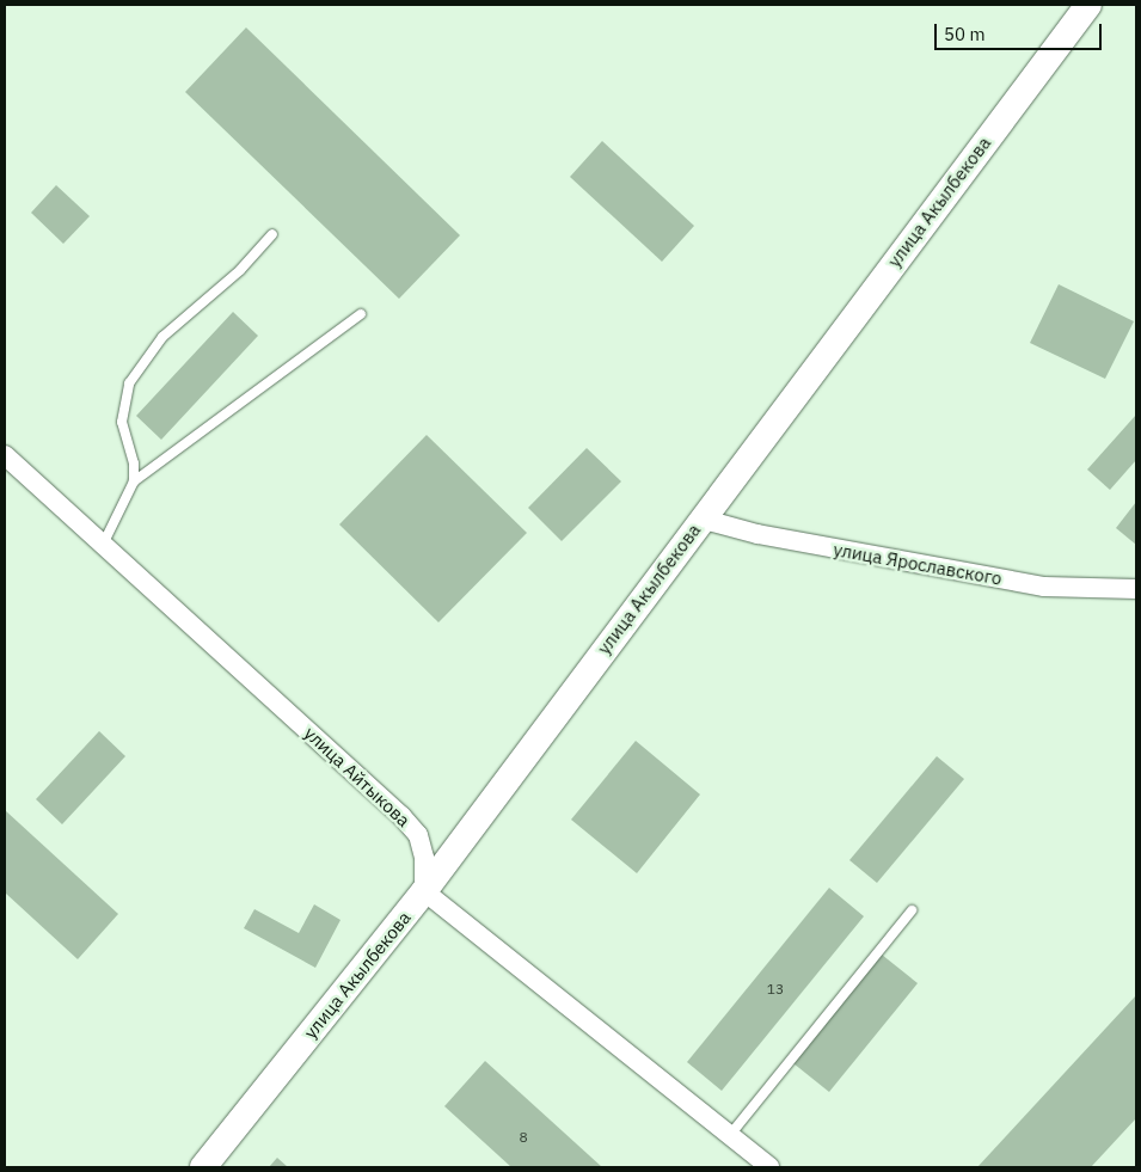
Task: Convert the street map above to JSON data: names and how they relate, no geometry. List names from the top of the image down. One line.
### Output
{"streets":{"street":["улица Акылбекова","улица Ярославского","улица Айтыкова"]},"crossings":[["улица Акылбекова","улица Ярославского"],["улица Акылбекова","улица Айтыкова"]],"house_numbers":["13","8"],"scale_bar":"50 m"}
